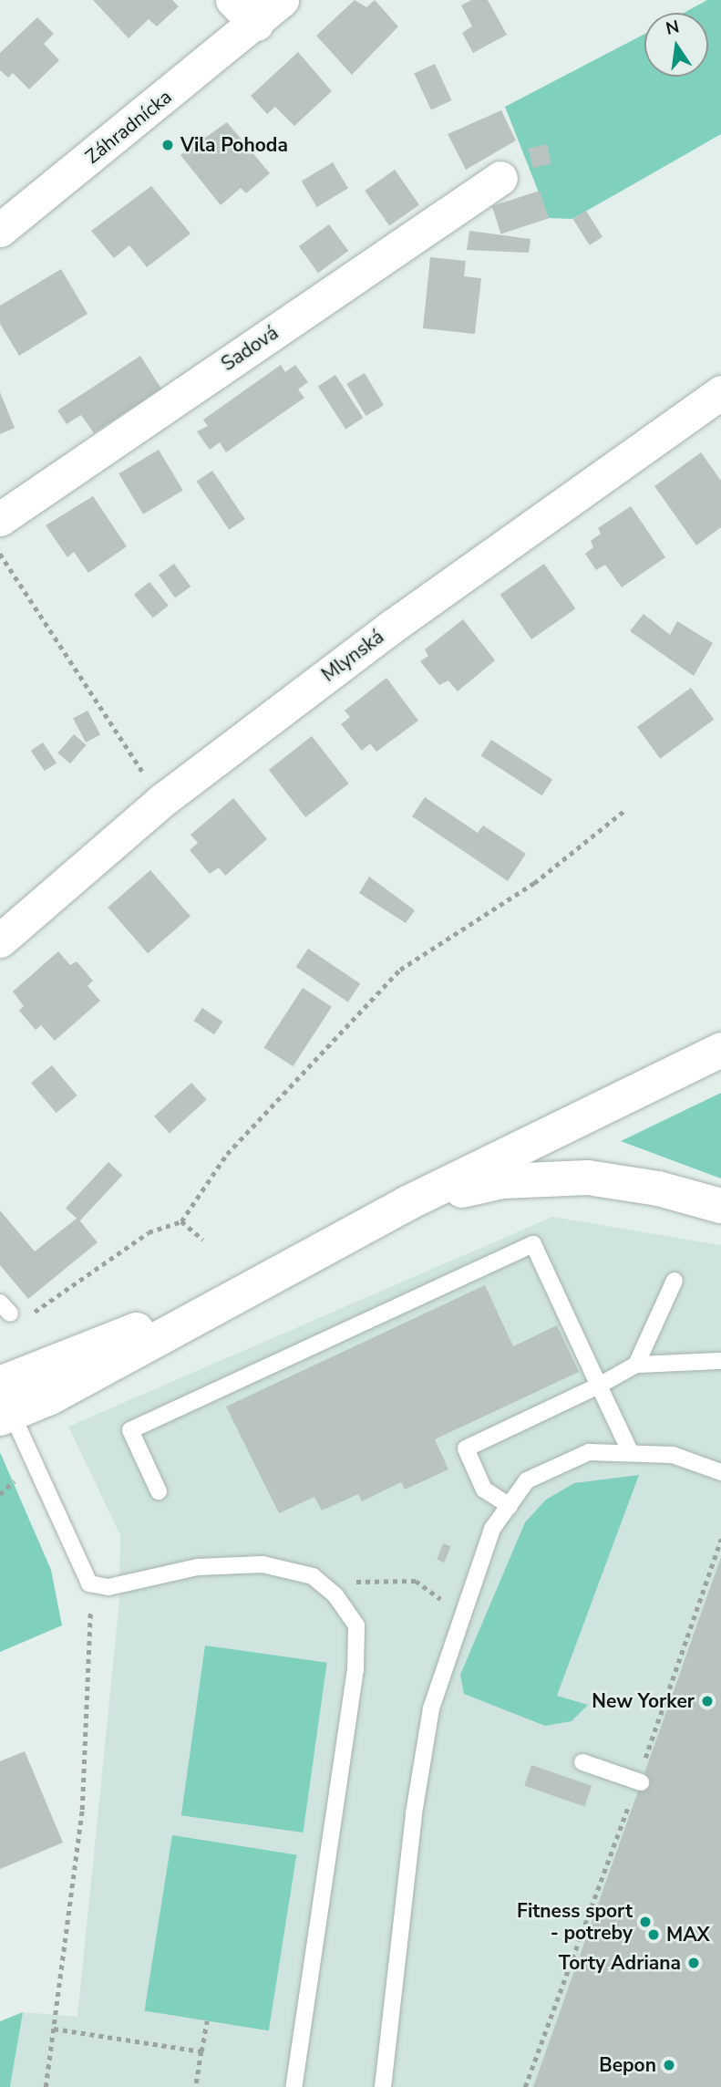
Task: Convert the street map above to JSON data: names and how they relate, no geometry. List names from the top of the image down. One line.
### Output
{"streets":{"street":["Záhradnícka","Sadová","Mlynská"]},"places":["Vila Pohoda","New Yorker","Fitness sport - potreby","MAX","Torty Adriana","Bepon"],"north":"top"}
